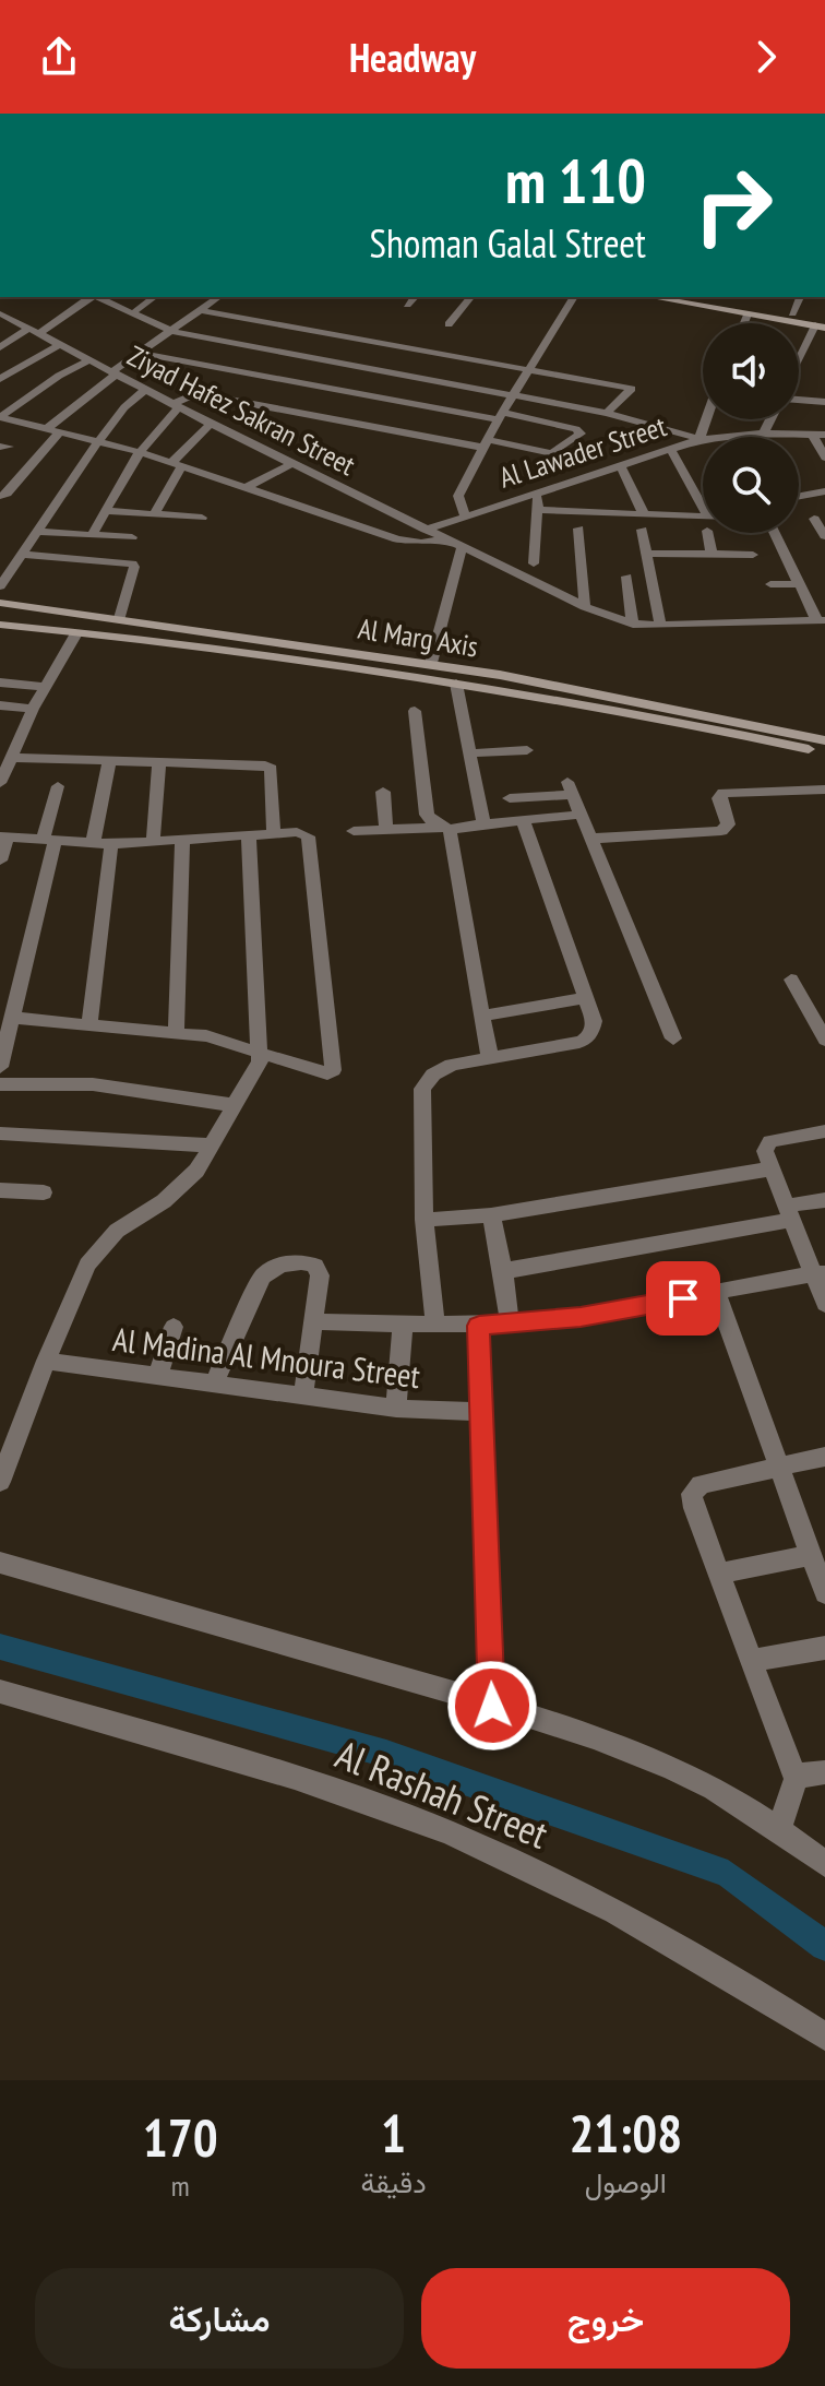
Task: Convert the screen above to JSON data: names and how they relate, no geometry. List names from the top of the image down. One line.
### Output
{"streets":{"main road":["Al Marg Axis"],"street":["Ziyad Hafez Sakran Street","Al Lawader Street","Al Madina Al Mnoura Street","Al Rashah Street"]},"crossings":[["Ziyad Hafez Sakran Street","Al Lawader Street"]],"page":{"header":"Headway","turn":["110 m","Shoman Galal Street"],"eta":["21:08","الوصول","1","دقيقة","170","m"],"buttons":["خروج","مشاركة"]}}
